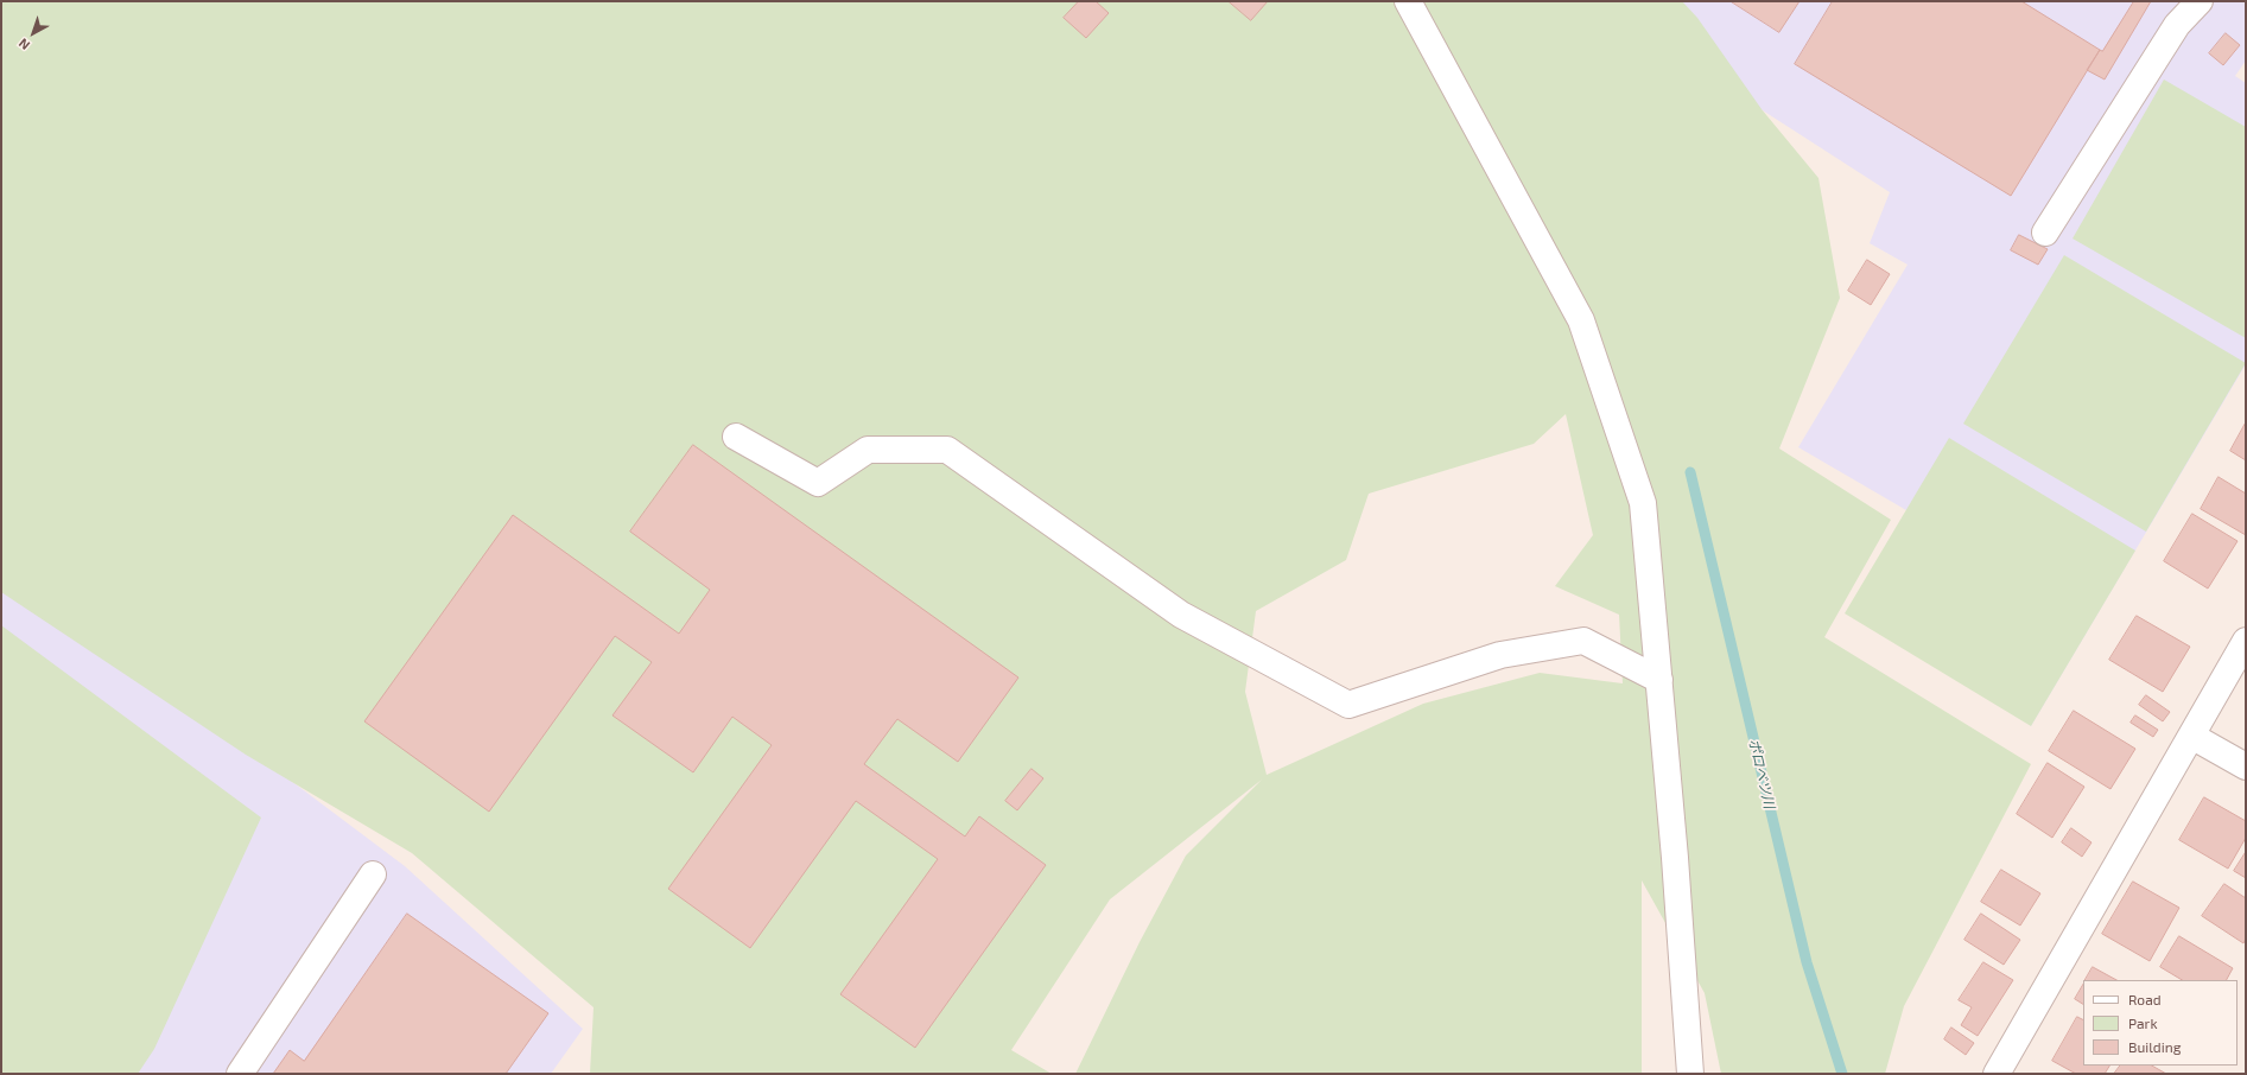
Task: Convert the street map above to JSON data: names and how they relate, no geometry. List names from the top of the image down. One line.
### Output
{"water":["ポロベツ川"],"legend":["Road","Park","Building"],"north":"bottom left"}
